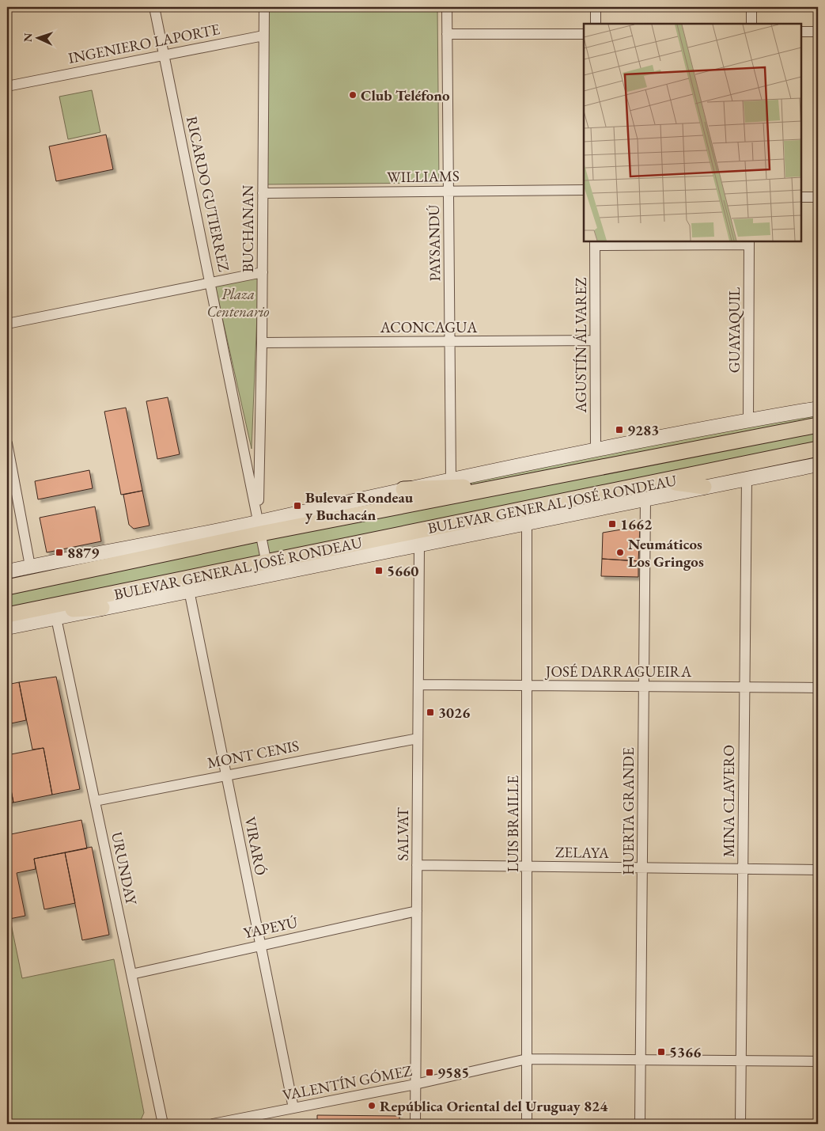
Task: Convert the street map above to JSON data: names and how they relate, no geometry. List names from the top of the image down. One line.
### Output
{"streets":{"main road":["BULEVAR GENERAL JOSÉ RONDEAU"],"street":["INGENIERO LAPORTE","WILLIAMS","RICARDO GUTIERREZ","BUCHANAN","PAYSANDÚ","ACONCAGUA","GUAYAQUIL","AGUSTÍN ÁLVAREZ","JOSÉ DARRAGUEIRA","MONT CENIS","MINA CLAVERO","HUERTA GRANDE","LUIS BRAILLE","SALVAT","VIRARÓ","ZELAYA","URUNDAY","YAPEYÚ","VALENTÍN GÓMEZ"]},"crossings":[["INGENIERO LAPORTE","RICARDO GUTIERREZ"],["INGENIERO LAPORTE","BUCHANAN"],["WILLIAMS","BUCHANAN"],["WILLIAMS","PAYSANDÚ"],["RICARDO GUTIERREZ","BUCHANAN"],["RICARDO GUTIERREZ","BULEVAR GENERAL JOSÉ RONDEAU"],["BUCHANAN","ACONCAGUA"],["PAYSANDÚ","ACONCAGUA"],["PAYSANDÚ","BULEVAR GENERAL JOSÉ RONDEAU"],["ACONCAGUA","AGUSTÍN ÁLVAREZ"],["GUAYAQUIL","BULEVAR GENERAL JOSÉ RONDEAU"],["AGUSTÍN ÁLVAREZ","BULEVAR GENERAL JOSÉ RONDEAU"],["BULEVAR GENERAL JOSÉ RONDEAU","MINA CLAVERO"],["BULEVAR GENERAL JOSÉ RONDEAU","HUERTA GRANDE"],["BULEVAR GENERAL JOSÉ RONDEAU","LUIS BRAILLE"],["BULEVAR GENERAL JOSÉ RONDEAU","SALVAT"],["BULEVAR GENERAL JOSÉ RONDEAU","VIRARÓ"],["BULEVAR GENERAL JOSÉ RONDEAU","URUNDAY"],["JOSÉ DARRAGUEIRA","MINA CLAVERO"],["JOSÉ DARRAGUEIRA","HUERTA GRANDE"],["JOSÉ DARRAGUEIRA","LUIS BRAILLE"],["JOSÉ DARRAGUEIRA","SALVAT"],["MONT CENIS","SALVAT"],["MONT CENIS","VIRARÓ"],["MONT CENIS","URUNDAY"],["MINA CLAVERO","ZELAYA"],["MINA CLAVERO","VALENTÍN GÓMEZ"],["HUERTA GRANDE","ZELAYA"],["HUERTA GRANDE","VALENTÍN GÓMEZ"],["LUIS BRAILLE","ZELAYA"],["LUIS BRAILLE","VALENTÍN GÓMEZ"],["SALVAT","ZELAYA"],["SALVAT","YAPEYÚ"],["SALVAT","VALENTÍN GÓMEZ"],["VIRARÓ","YAPEYÚ"],["VIRARÓ","VALENTÍN GÓMEZ"],["URUNDAY","YAPEYÚ"]],"parks":["Plaza Centenario"],"places":{"other":["Club Teléfono","Neumáticos Los Gringos","República Oriental del Uruguay 824"],"transit":["9283","Bulevar Rondeau y Buchacán","1662","8879","5660","3026","5366","9585"]},"north":"left"}
